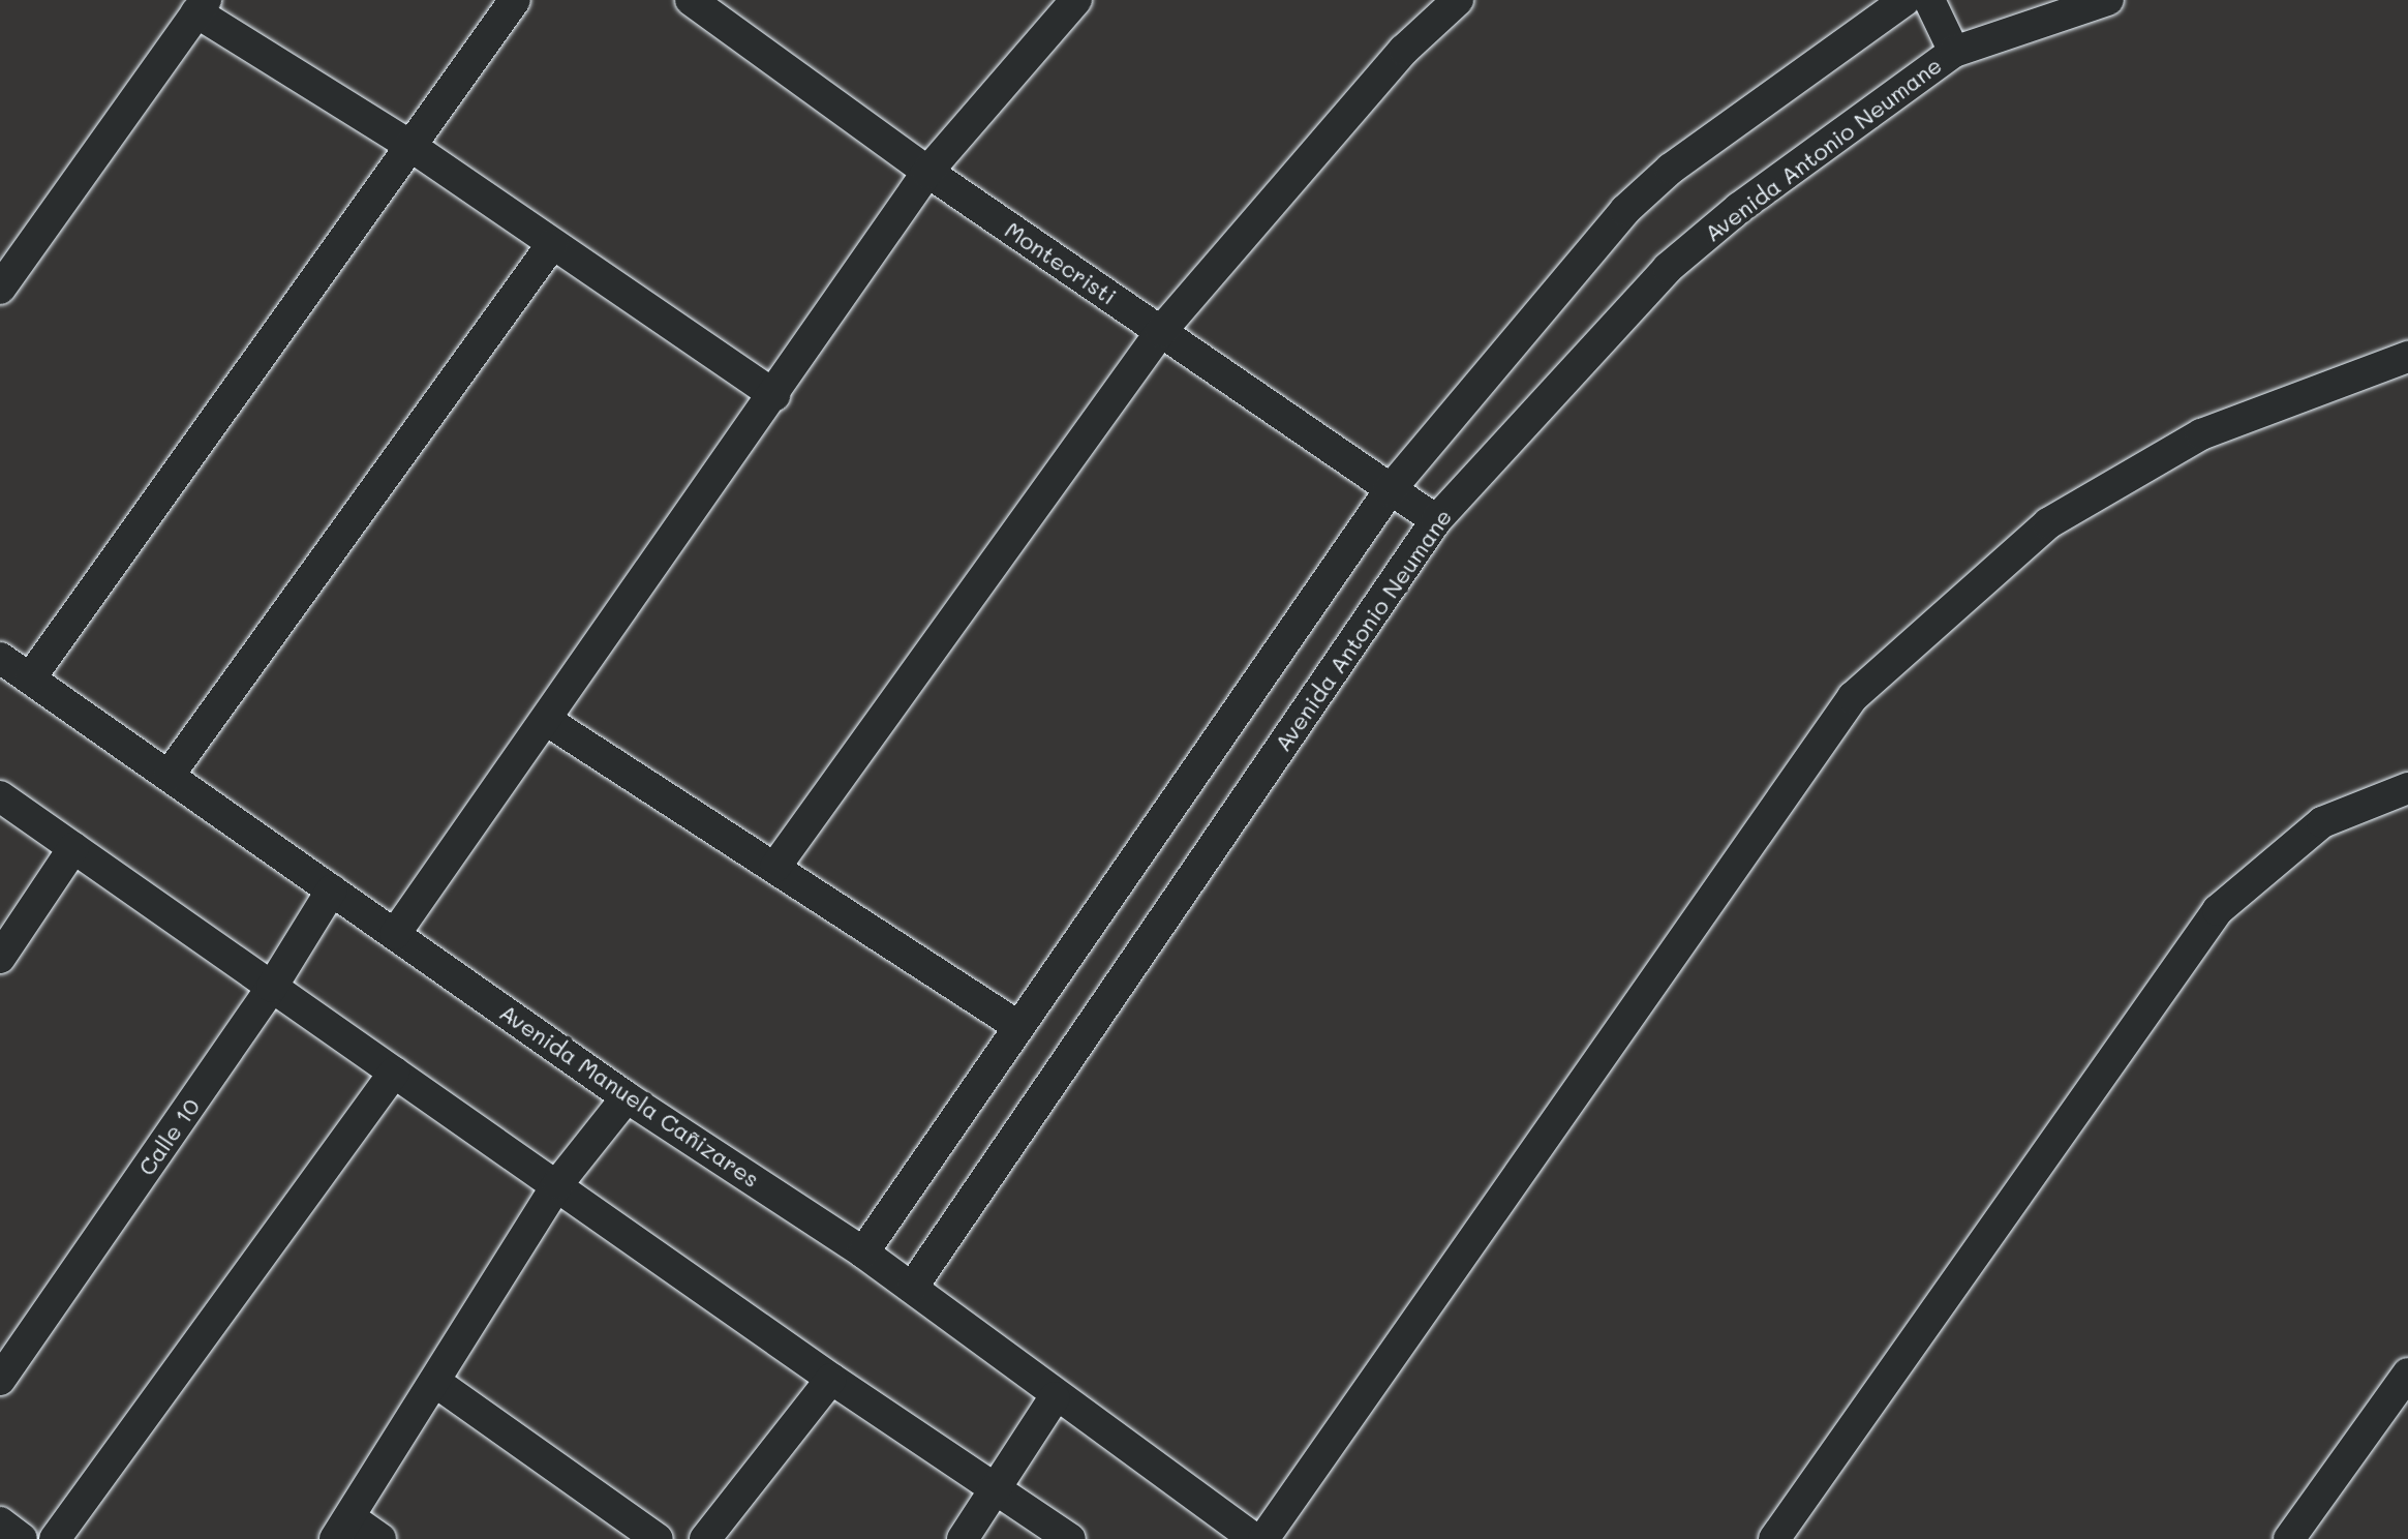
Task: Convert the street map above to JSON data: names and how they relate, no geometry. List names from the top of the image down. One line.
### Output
{"streets":{"street":["Avenida Antonio Neumane","Montecristi","Avenida Manuela Cañizares","Calle 10"]},"crossings":[["Avenida Antonio Neumane","Montecristi"],["Avenida Antonio Neumane","Avenida Manuela Cañizares"],["Avenida Manuela Cañizares","Calle 10"]]}
